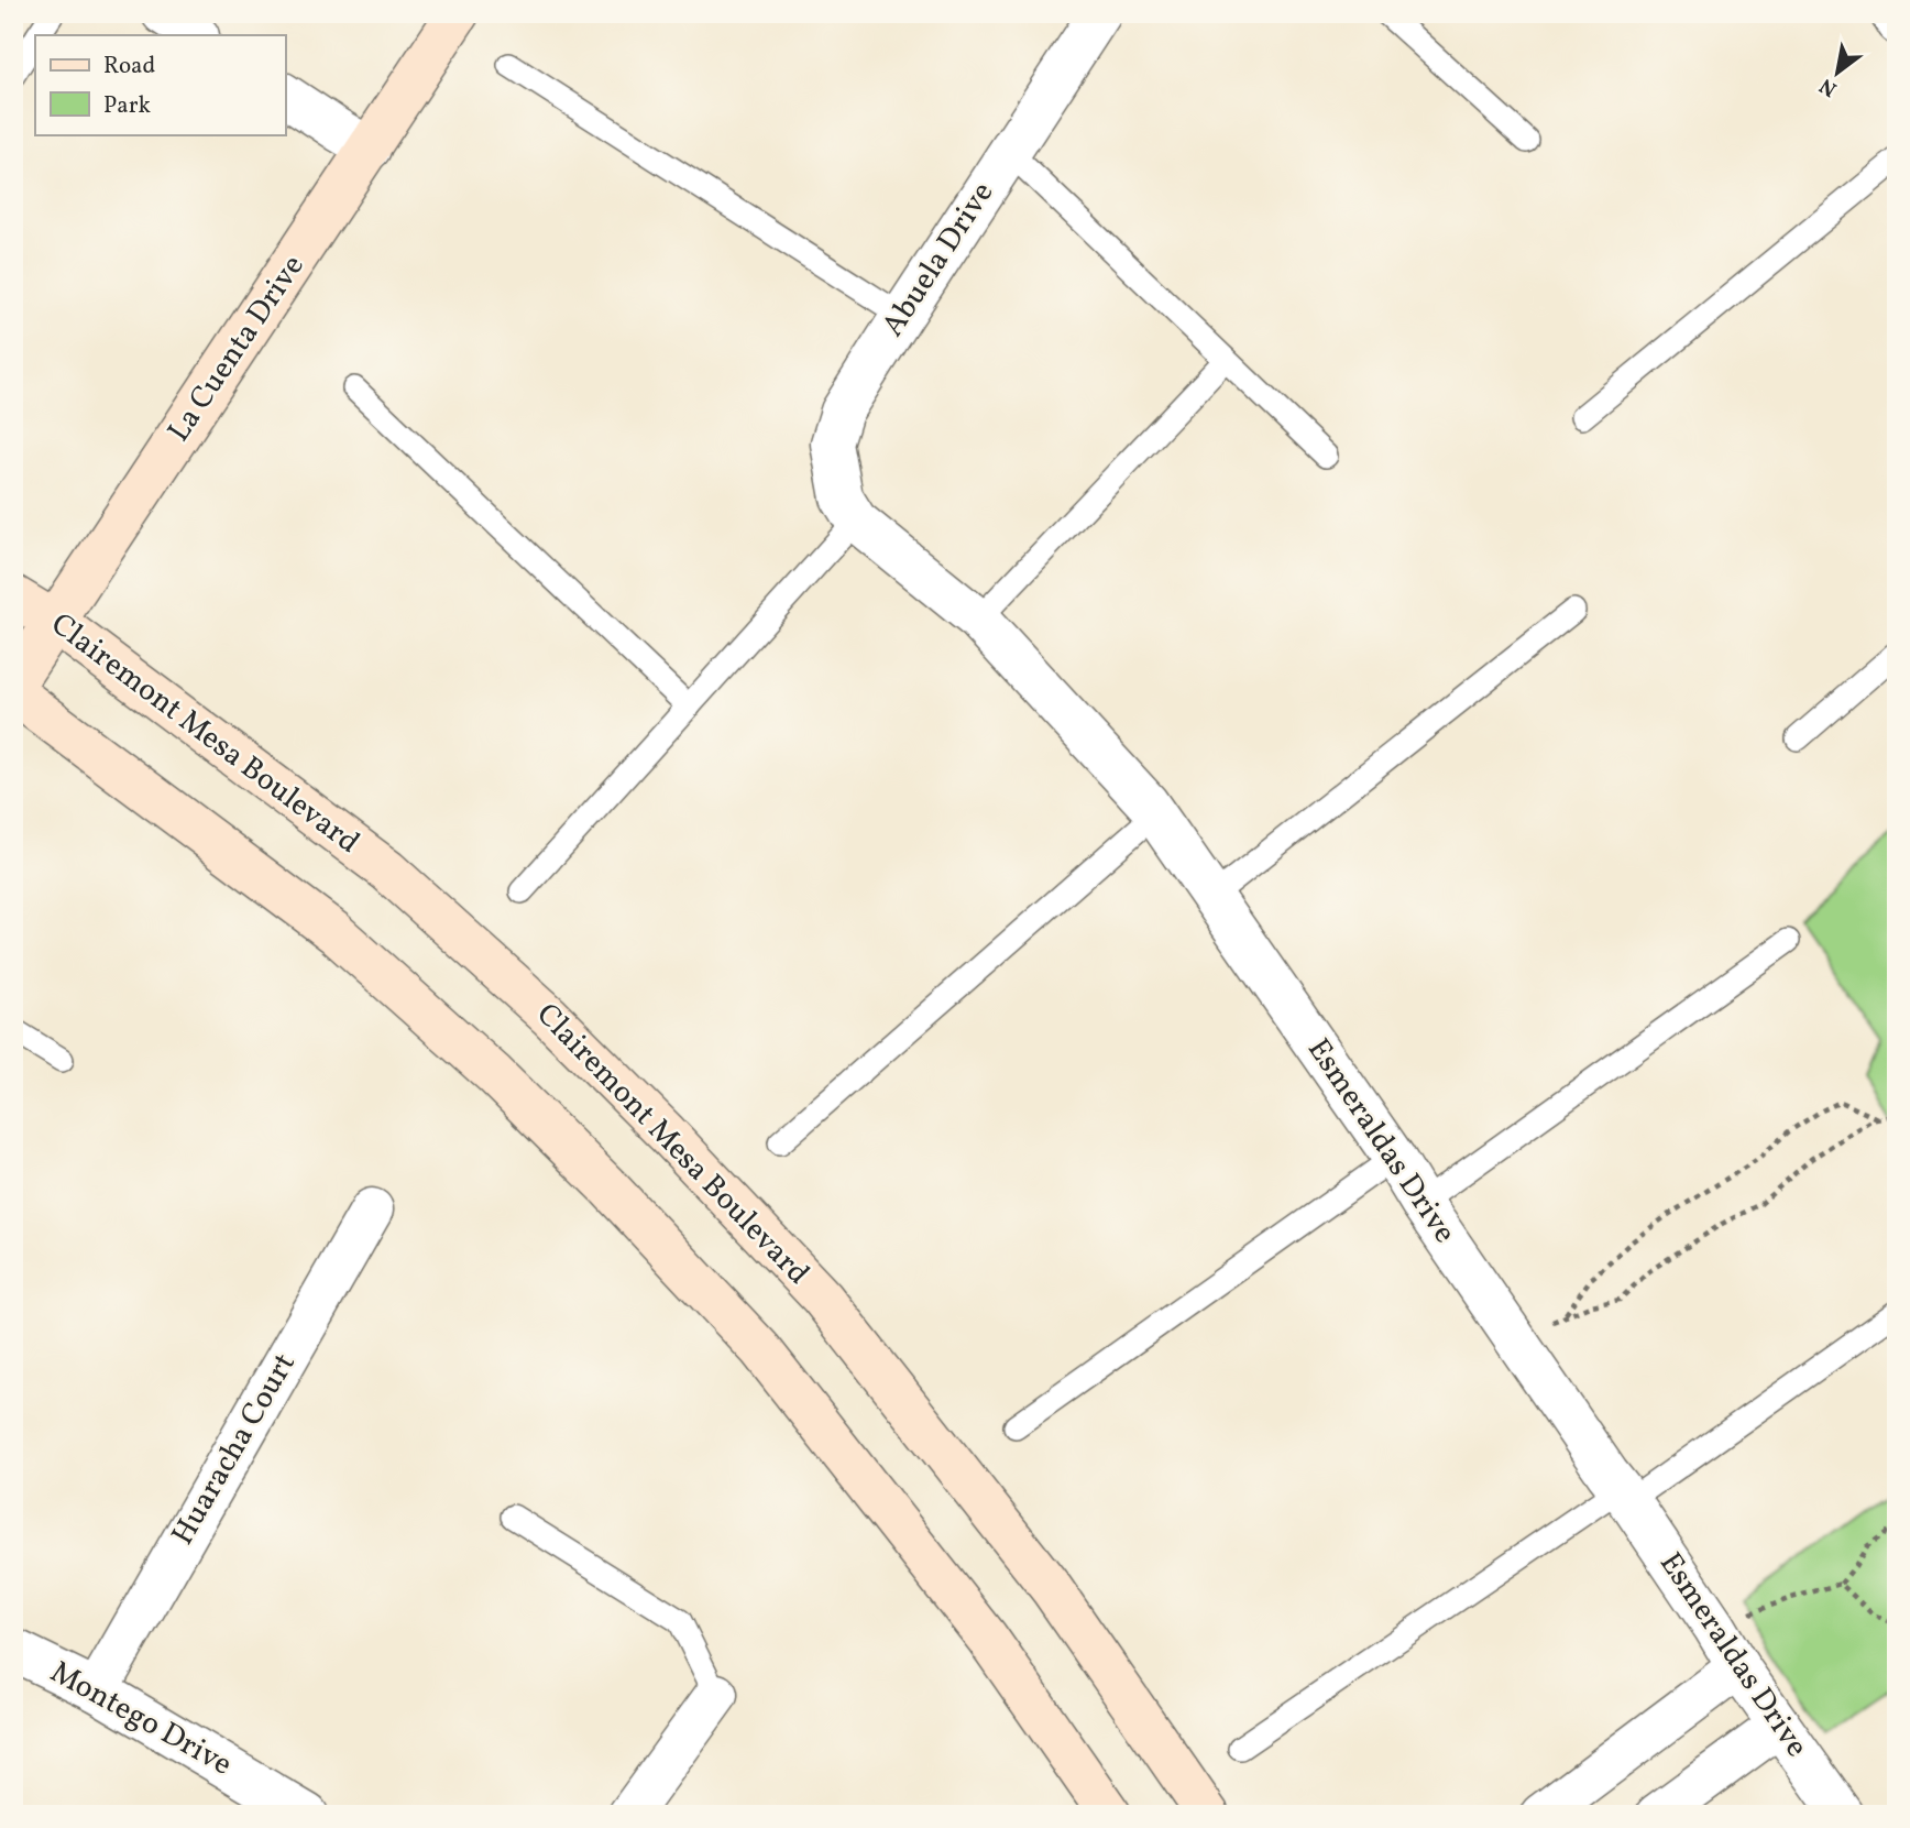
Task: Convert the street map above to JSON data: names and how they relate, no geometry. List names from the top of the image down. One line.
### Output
{"streets":{"main road":["La Cuenta Drive","Clairemont Mesa Boulevard"],"street":["Abuela Drive","Esmeraldas Drive","Huaracha Court","Montego Drive"]},"crossings":[["Abuela Drive","Esmeraldas Drive"],["La Cuenta Drive","Clairemont Mesa Boulevard"],["Huaracha Court","Montego Drive"]],"legend":["Road","Park"],"north":"bottom left"}
